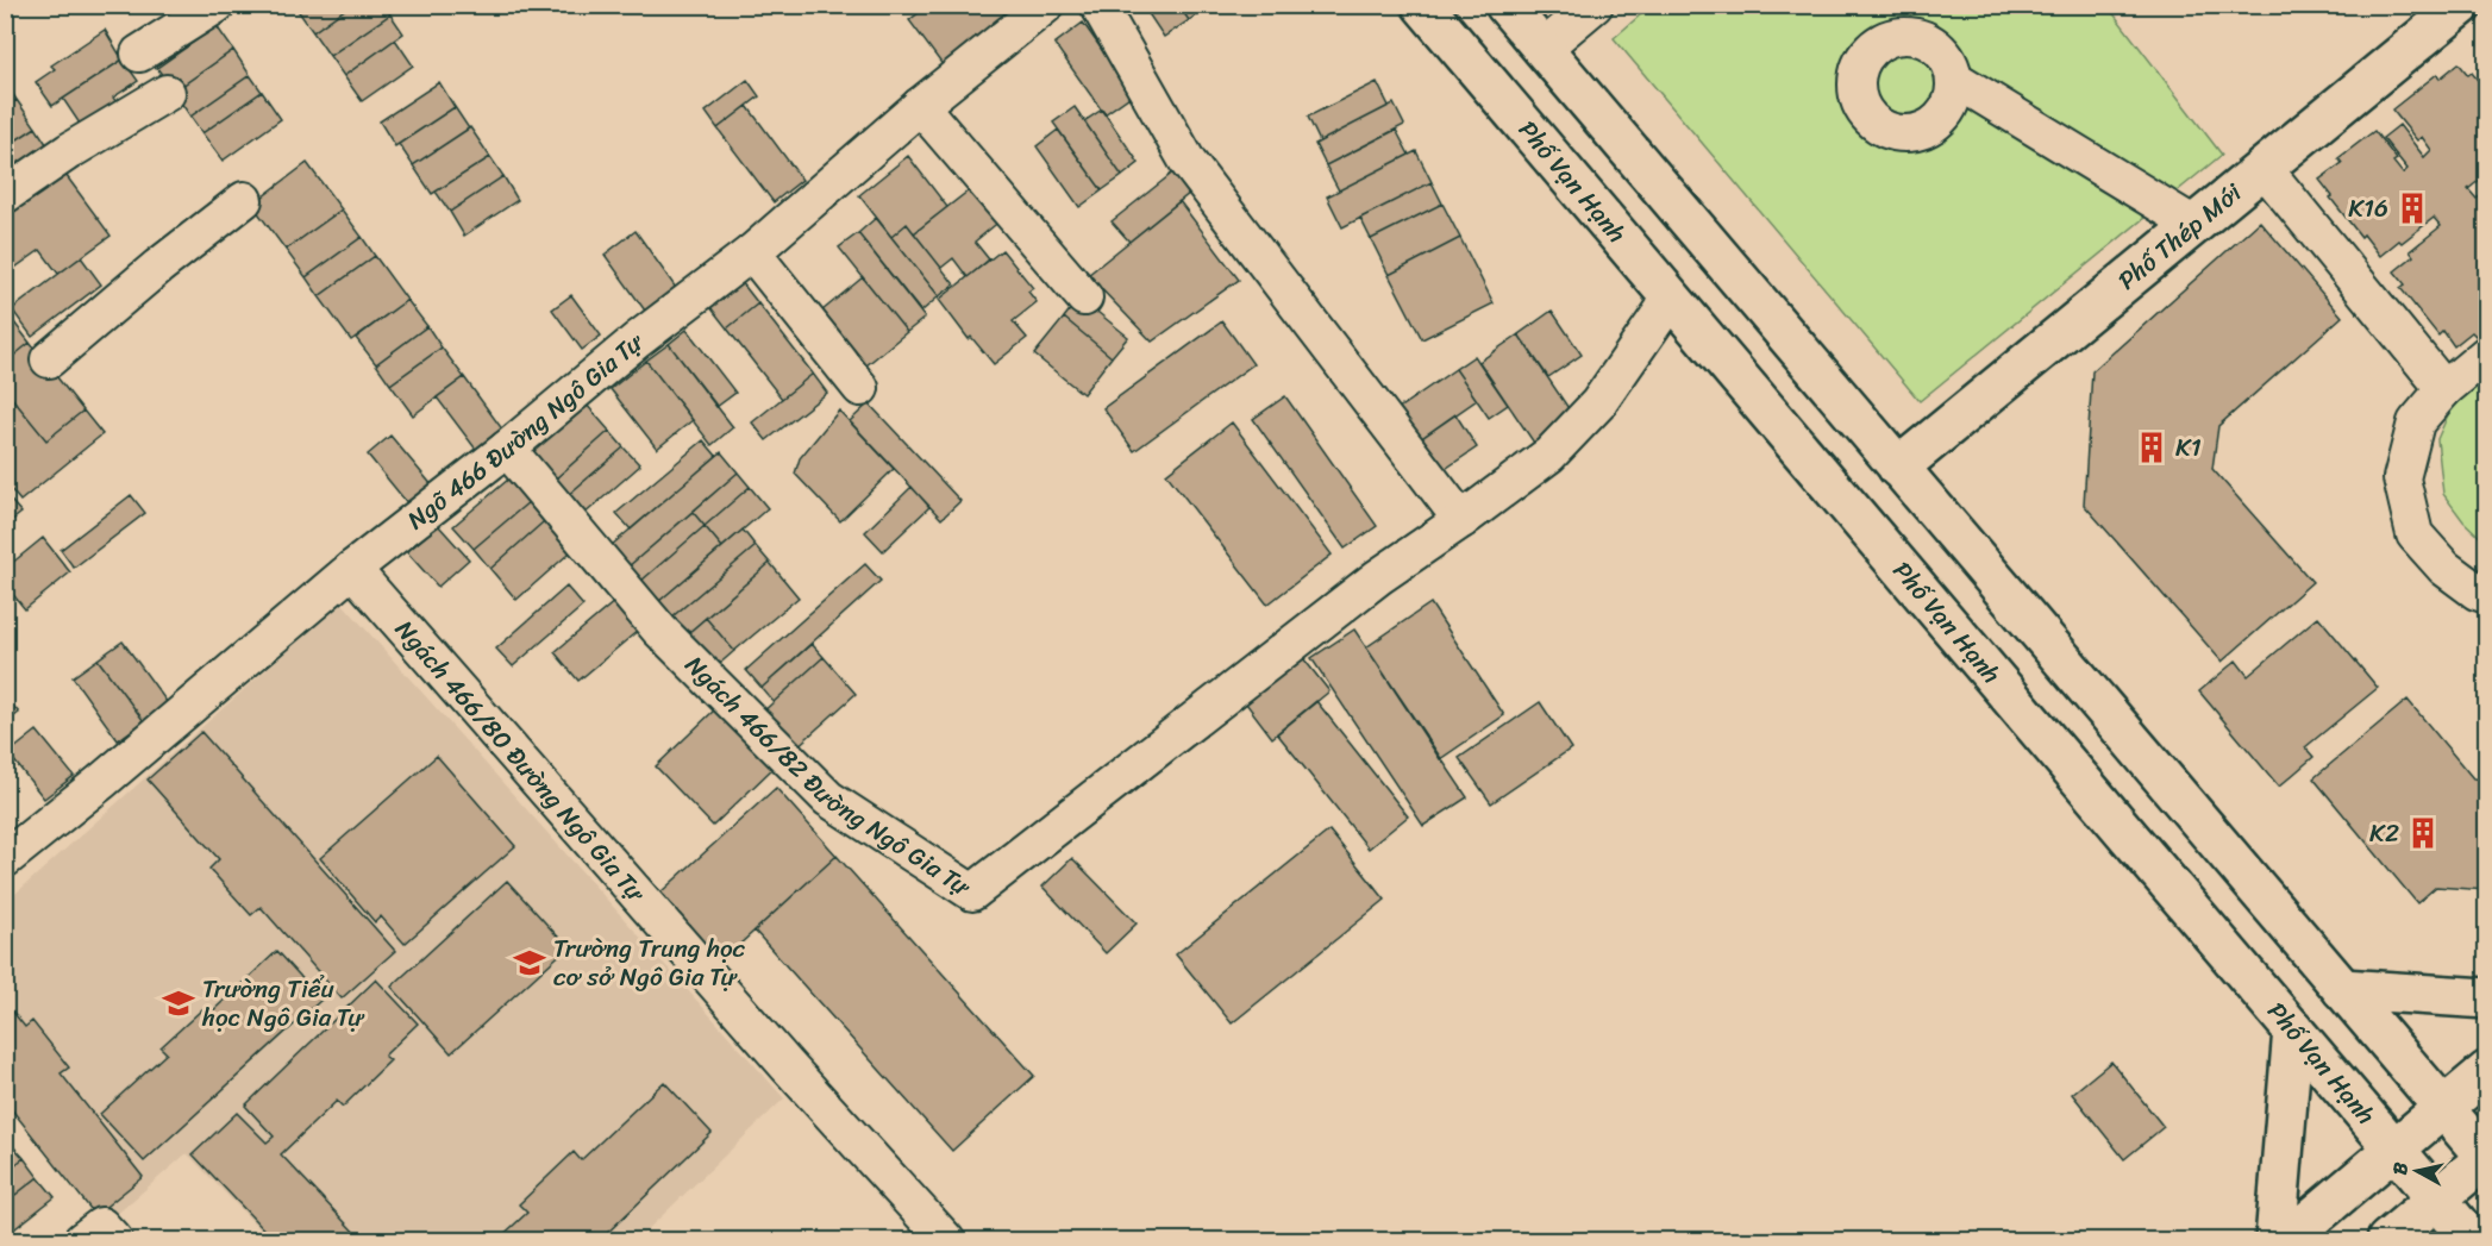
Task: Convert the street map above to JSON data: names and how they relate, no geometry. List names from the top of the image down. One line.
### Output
{"streets":{"street":["Phố Vạn Hạnh","Phố Thép Mới","Ngõ 466 Đường Ngô Gia Tự","Ngách 466/80 Đường Ngô Gia Tự","Ngách 466/82 Đường Ngô Gia Tự"]},"crossings":[["Ngõ 466 Đường Ngô Gia Tự","Ngách 466/80 Đường Ngô Gia Tự"],["Ngõ 466 Đường Ngô Gia Tự","Ngách 466/82 Đường Ngô Gia Tự"]],"places":{"building":["K16","K1","K2"],"school or university":["Trường Trung học cơ sở Ngô Gia Tự","Trường Tiểu học Ngô Gia Tự"]},"north":"left"}
